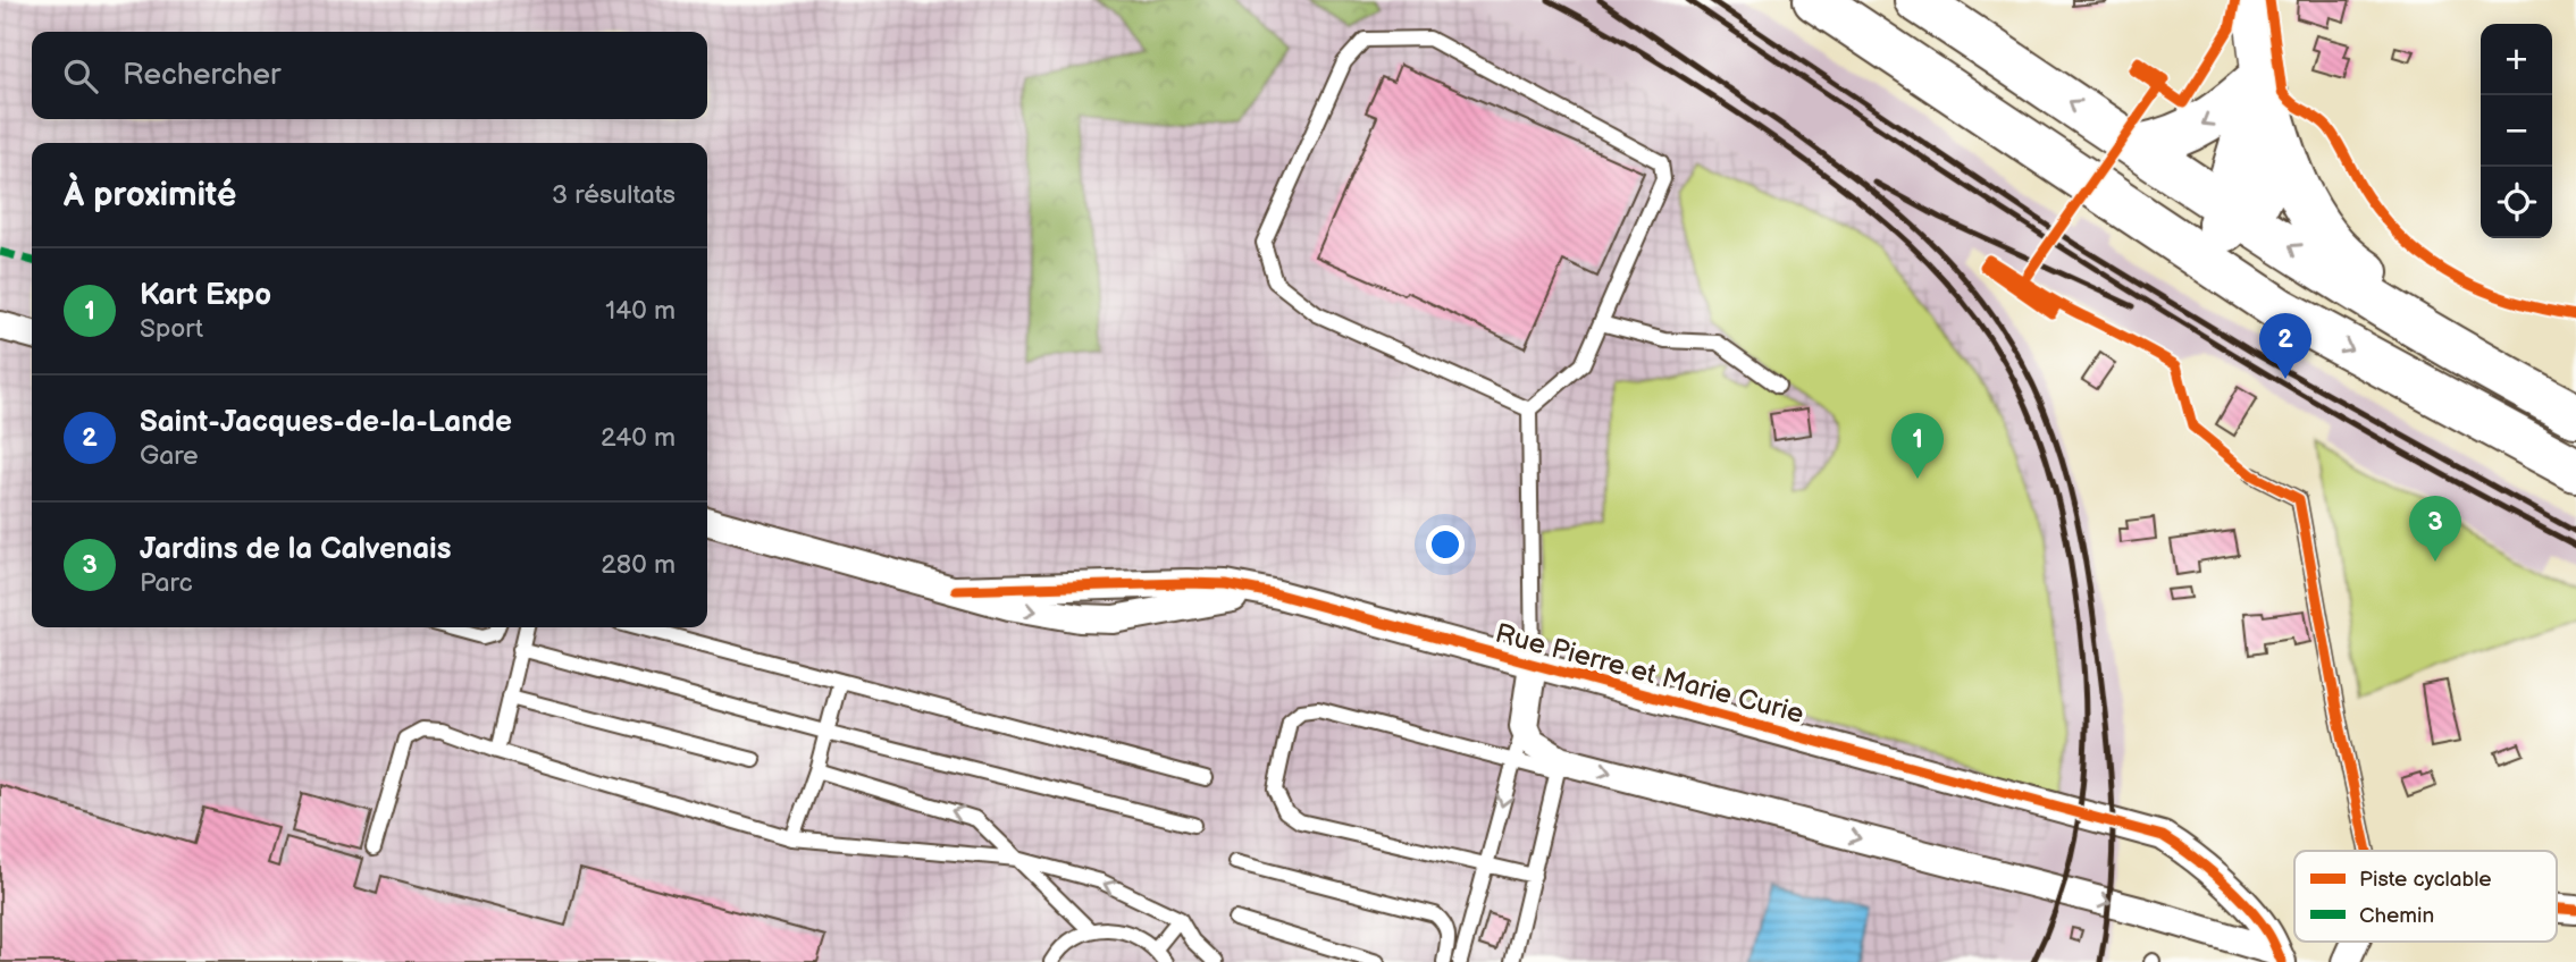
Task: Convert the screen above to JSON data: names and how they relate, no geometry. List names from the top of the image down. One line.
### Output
{"streets":{"street":["Rue Pierre et Marie Curie"]},"legend":["Piste cyclable","Chemin"],"page":{"map_buttons":["+","−"],"search":"Rechercher","heading":["À proximité","3 résultats"],"list":[{"mark":"1","name":"Kart Expo","note":"Sport","value":"140 m"},{"mark":"2","name":"Saint-Jacques-de-la-Lande","note":"Gare","value":"240 m"},{"mark":"3","name":"Jardins de la Calvenais","note":"Parc","value":"280 m"}],"pins":["2","1","3"]}}
